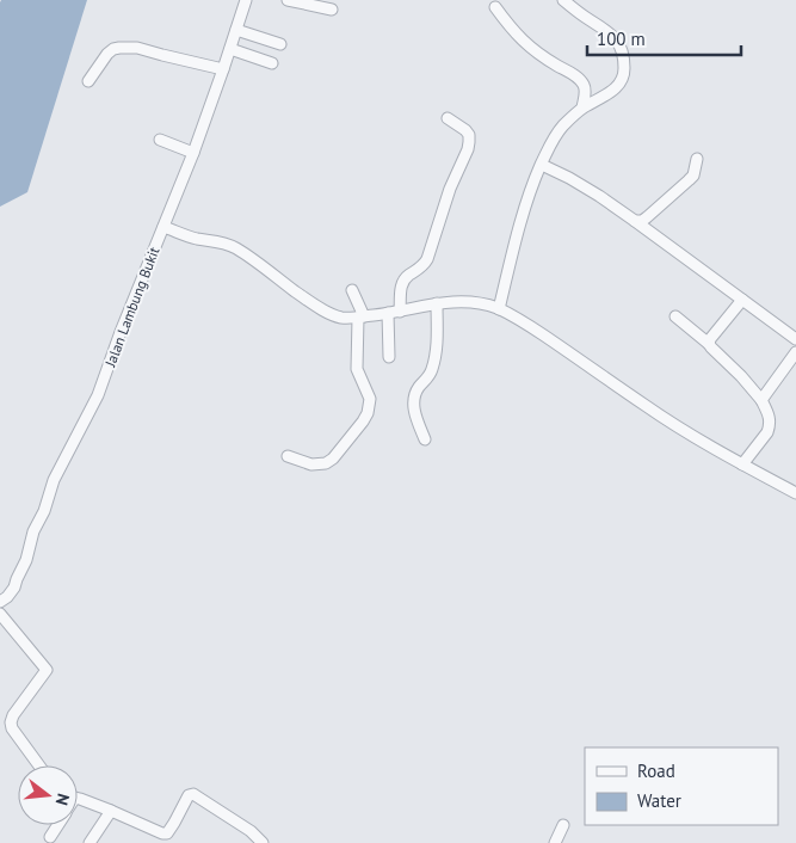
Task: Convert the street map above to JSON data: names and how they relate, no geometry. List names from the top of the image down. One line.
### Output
{"streets":{"street":["Jalan Lambung Bukit"]},"legend":["Road","Water"],"scale_bar":"100 m","north":"right"}
